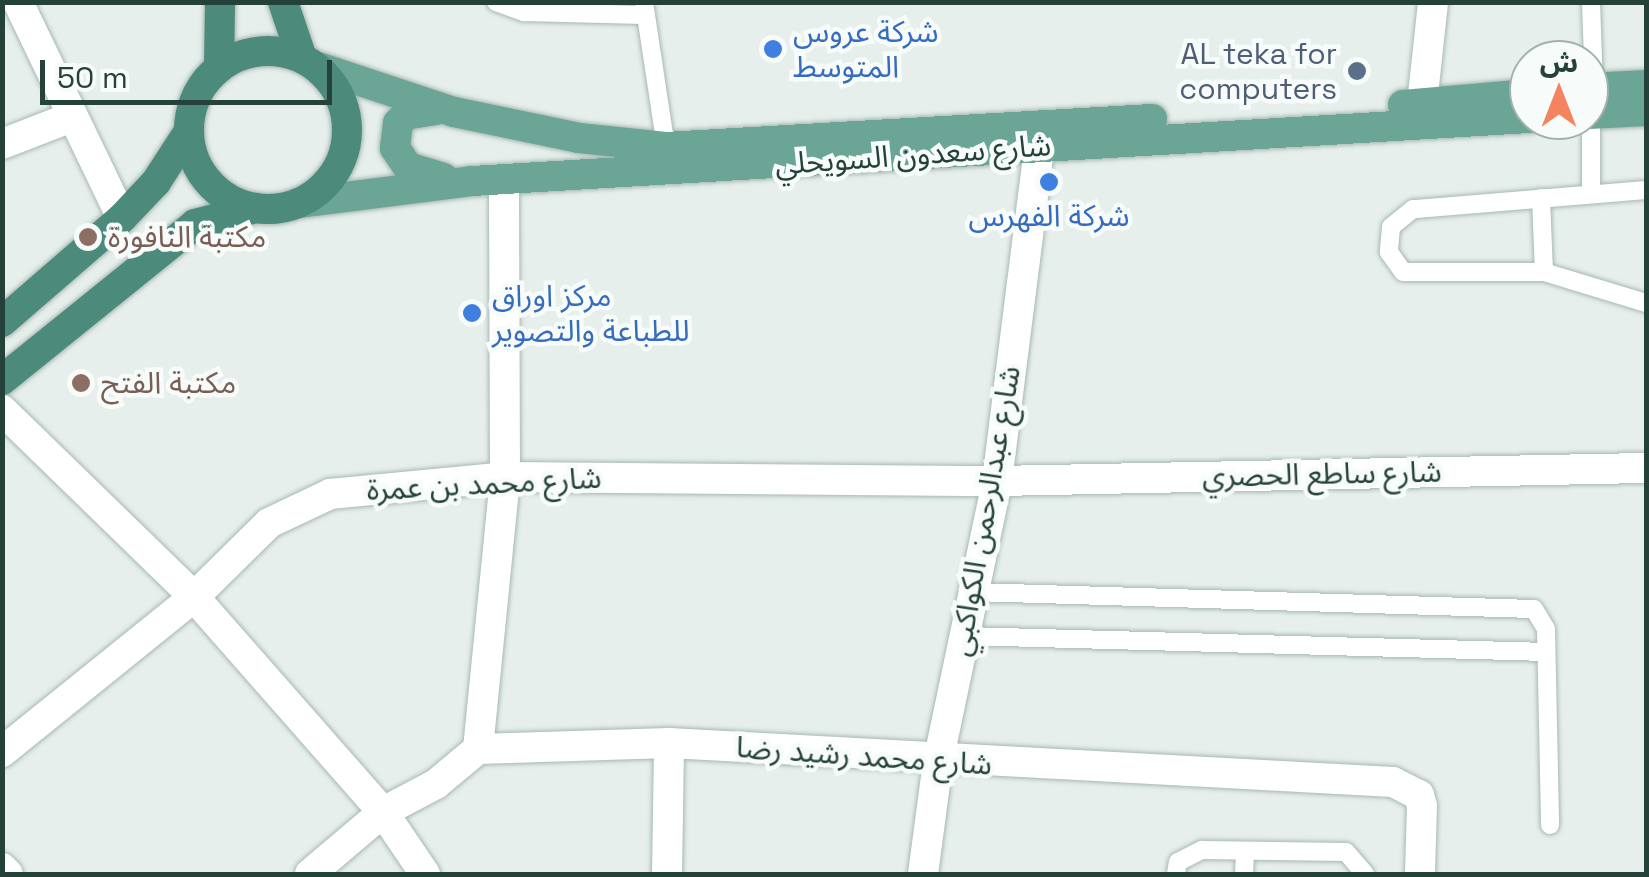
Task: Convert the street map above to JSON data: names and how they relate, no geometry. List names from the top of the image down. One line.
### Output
{"streets":{"main road":["شارع سعدون السويحلي"],"street":["شارع ساطع الحصري","شارع محمد بن عمرة","شارع عبدالرحمن الكواكبي","شارع محمد رشيد رضا"]},"crossings":[["شارع سعدون السويحلي","شارع عبدالرحمن الكواكبي"],["شارع ساطع الحصري","شارع محمد بن عمرة"],["شارع ساطع الحصري","شارع عبدالرحمن الكواكبي"],["شارع محمد بن عمرة","شارع عبدالرحمن الكواكبي"],["شارع عبدالرحمن الكواكبي","شارع محمد رشيد رضا"]],"places":["شركة عروس المتوسط","AL teka for computers","شركة الفهرس","مكتبة النافورة","مركز اوراق للطباعة والتصوير","مكتبة الفتح"],"scale_bar":"50 m","north":"top"}
